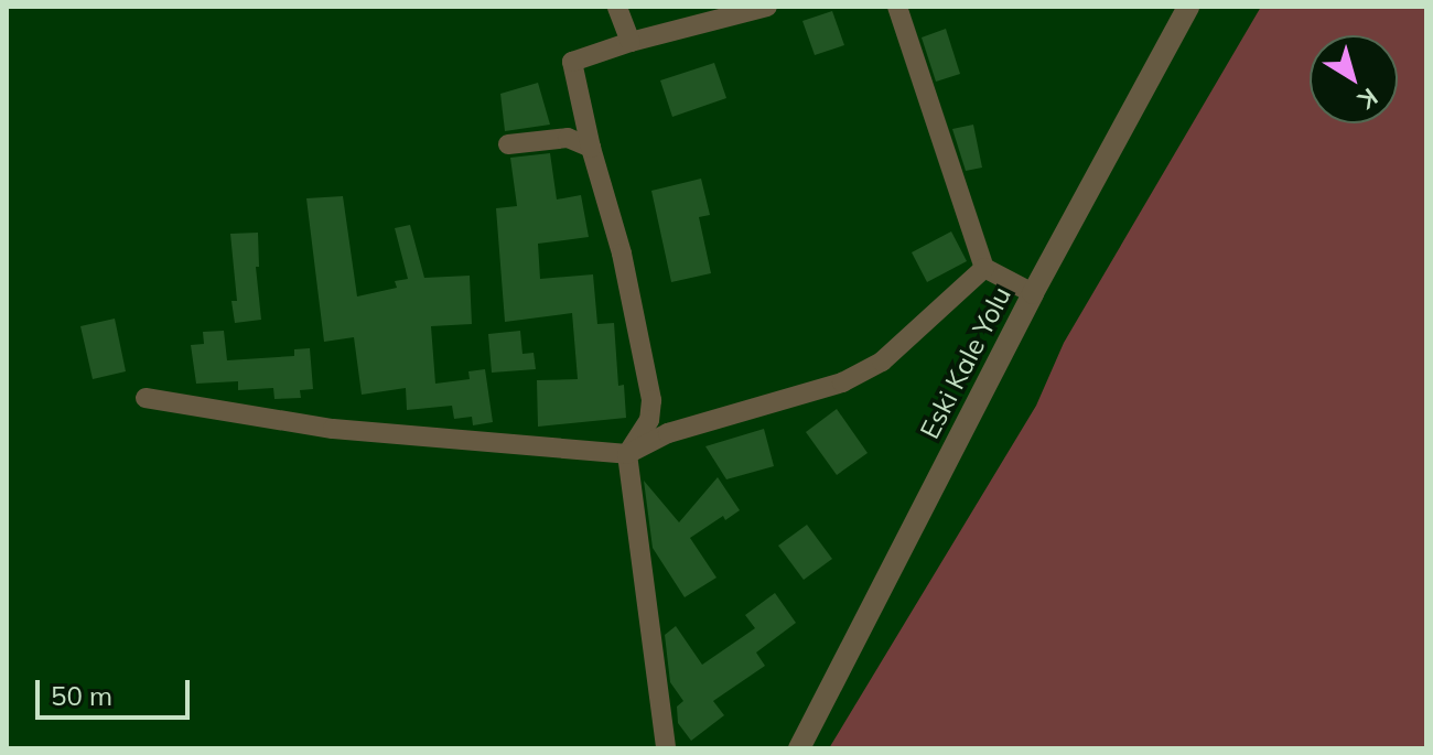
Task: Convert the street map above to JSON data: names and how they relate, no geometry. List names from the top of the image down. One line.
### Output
{"streets":{"street":["Eski Kale Yolu"]},"scale_bar":"50 m","north":"bottom right"}
